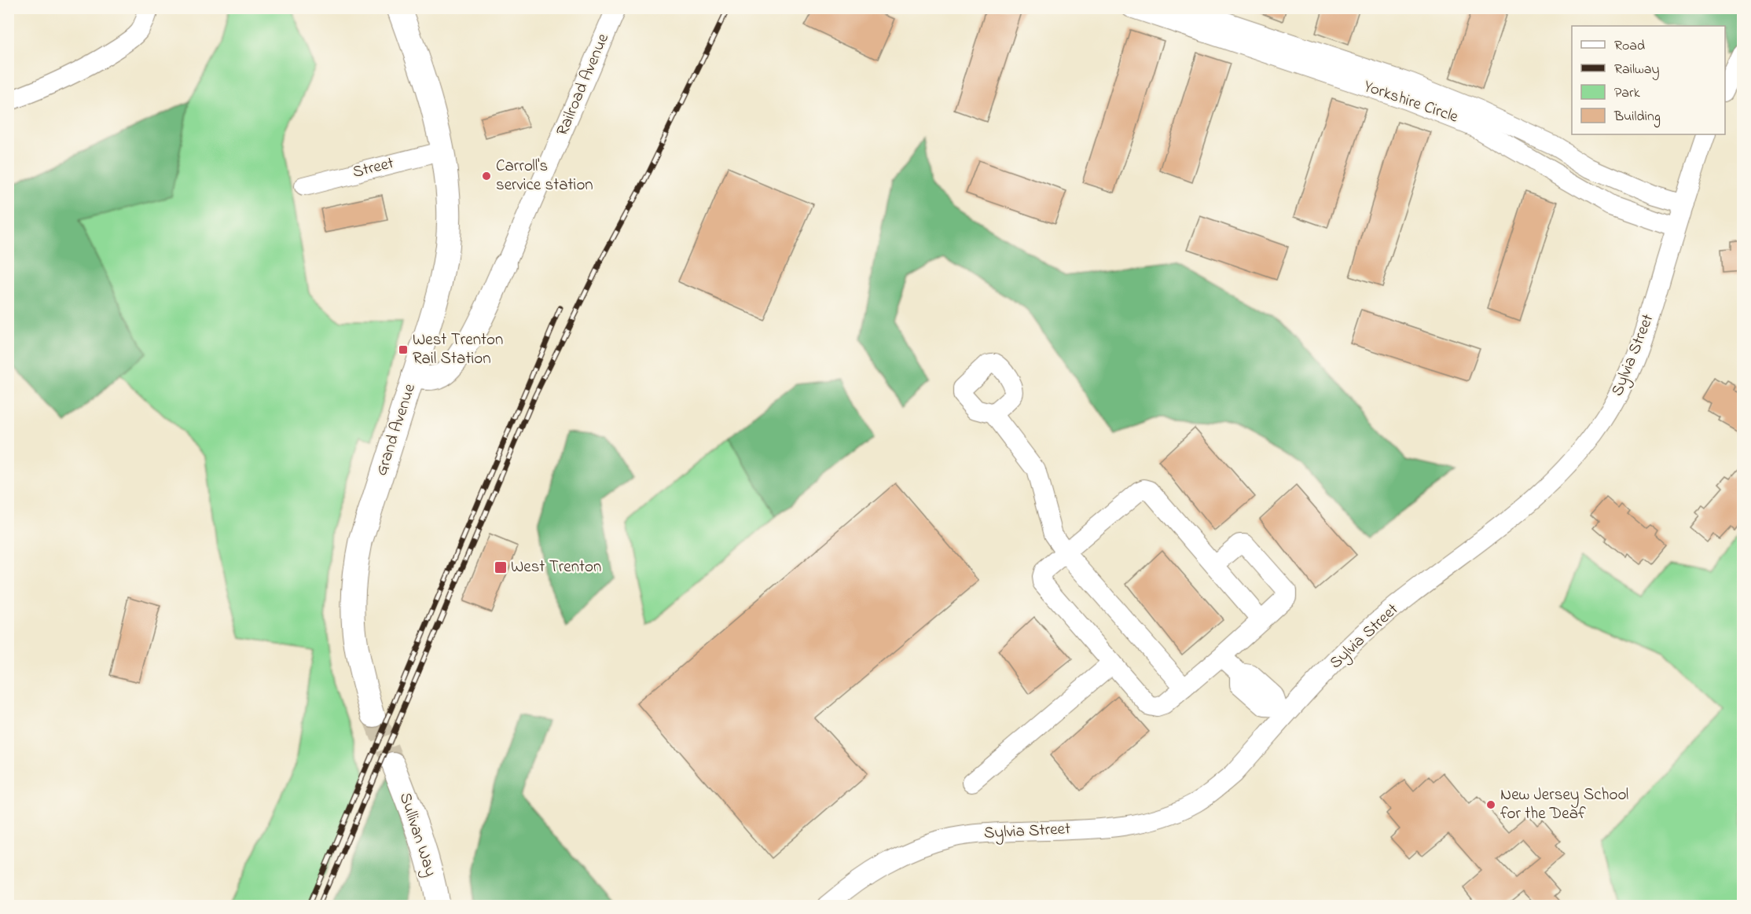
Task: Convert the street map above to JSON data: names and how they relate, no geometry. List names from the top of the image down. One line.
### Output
{"streets":{"main road":["Grand Avenue","Sullivan Way"],"street":["Railroad Avenue","Yorkshire Circle","Street","Sylvia Street"]},"crossings":[["Yorkshire Circle","Sylvia Street"],["Street","Grand Avenue"]],"places":{"other":["Carroll's service station","New Jersey School for the Deaf"],"transit":["West Trenton Rail Station","West Trenton"]},"legend":["Road","Railway","Park","Building"]}
